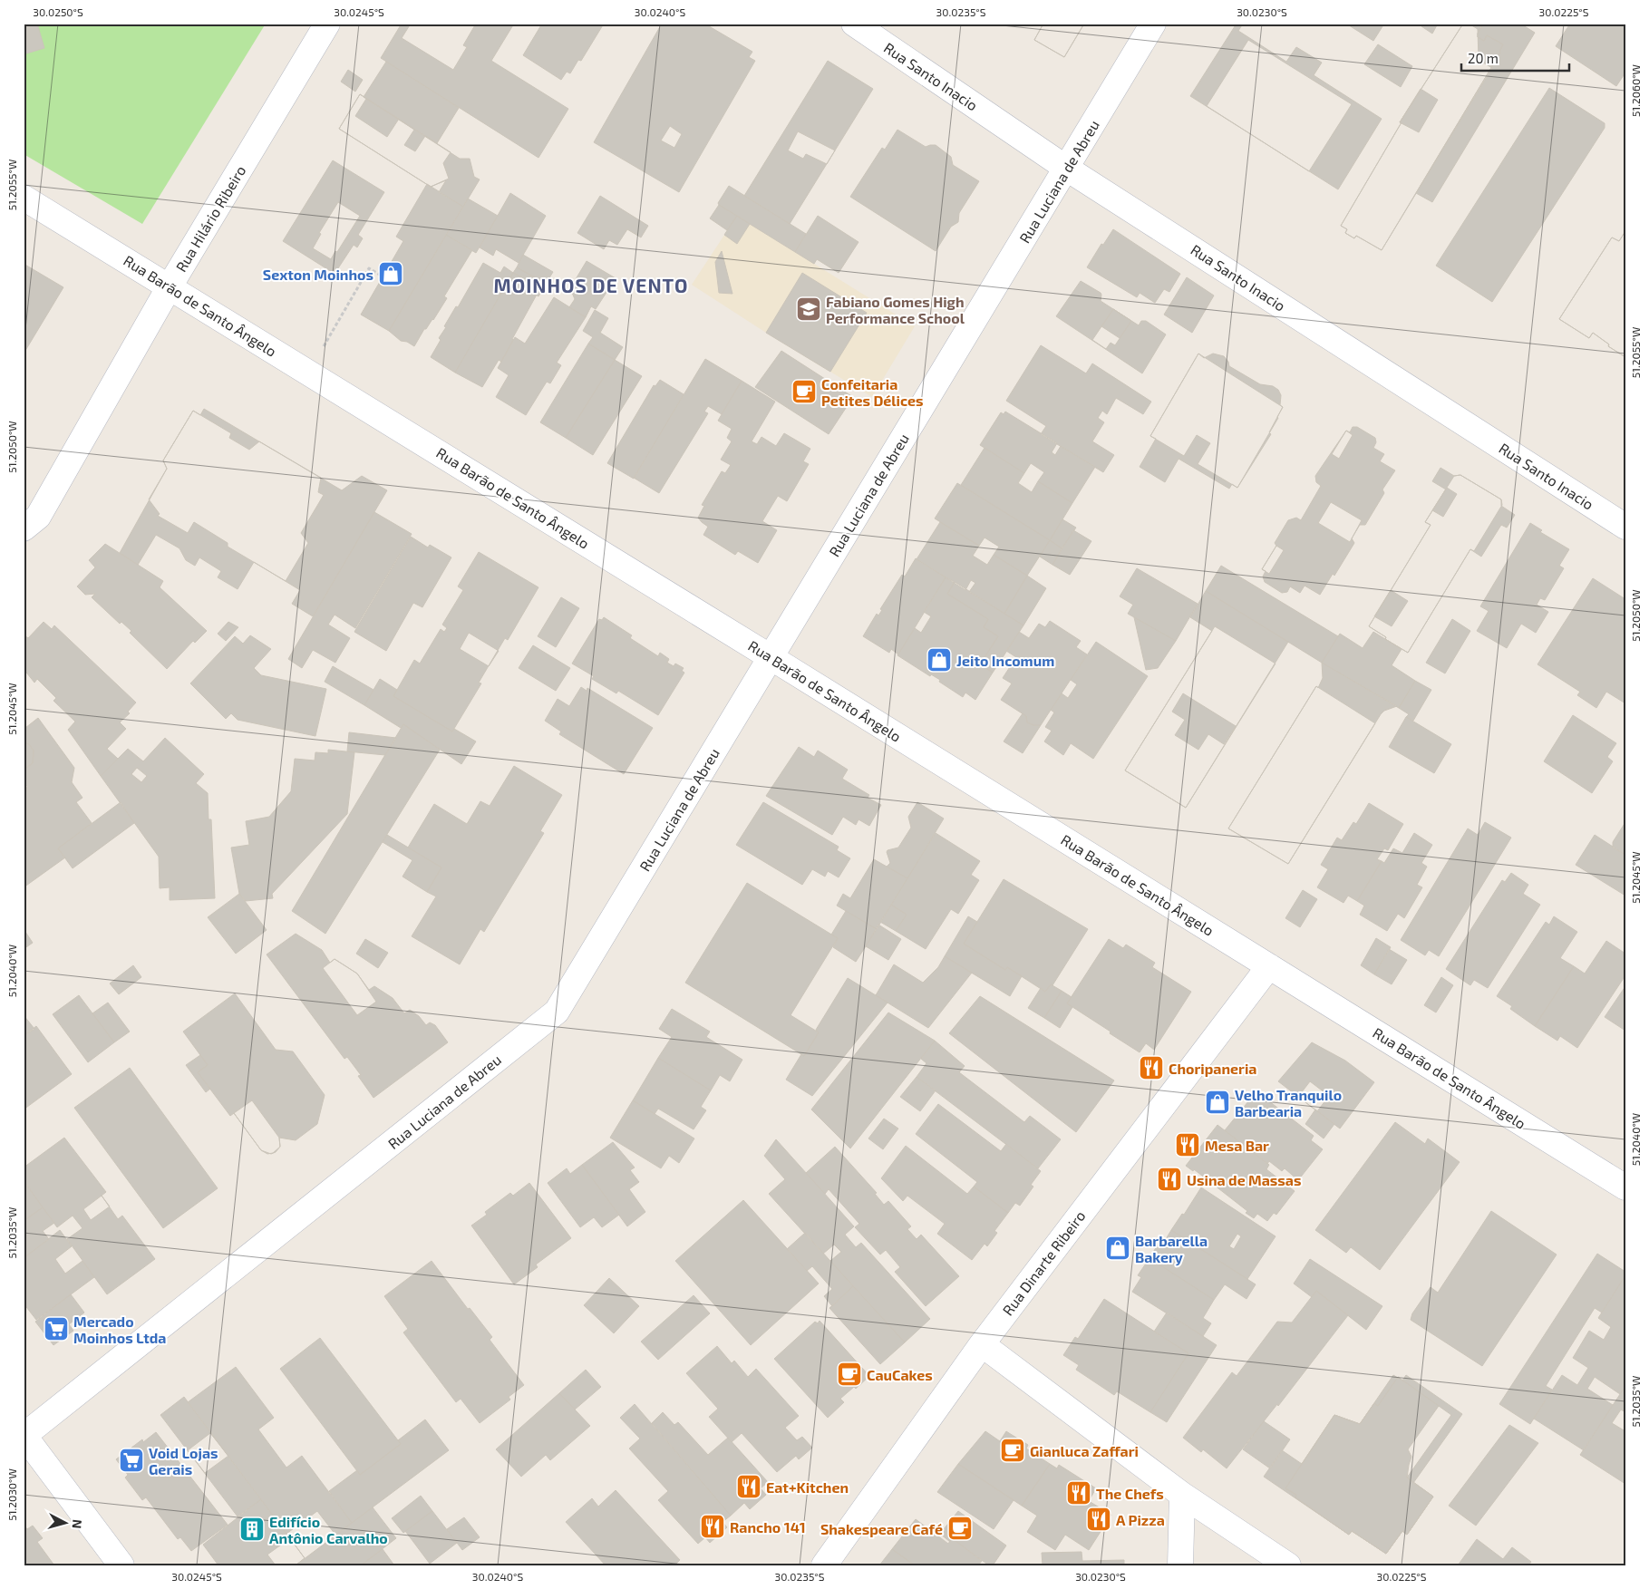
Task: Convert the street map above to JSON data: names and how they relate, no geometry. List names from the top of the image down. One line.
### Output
{"streets":{"street":["Rua Santo Inacio","Rua Luciana de Abreu","Rua Hilário Ribeiro","Rua Barão de Santo Ângelo","Rua Dinarte Ribeiro"]},"crossings":[["Rua Santo Inacio","Rua Luciana de Abreu"],["Rua Luciana de Abreu","Rua Barão de Santo Ângelo"],["Rua Hilário Ribeiro","Rua Barão de Santo Ângelo"],["Rua Barão de Santo Ângelo","Rua Dinarte Ribeiro"]],"districts":["MOINHOS DE VENTO"],"places":{"shop":["Sexton Moinhos","Jeito Incomum","Velho Tranquilo Barbearia","Barbarella Bakery"],"school or university":["Fabiano Gomes High Performance School"],"cafe":["Confeitaria Petites Délices","CauCakes","Gianluca Zaffari","Shakespeare Café"],"restaurant":["Choripaneria","Mesa Bar","Usina de Massas","Eat+Kitchen","The Chefs","A Pizza","Rancho 141"],"supermarket":["Mercado Moinhos Ltda","Void Lojas Gerais"],"building":["Edifício Antônio Carvalho"]},"scale_bar":"20 m","north":"right","coordinates":["30.0250°S","30.0245°S","30.0240°S","30.0235°S","30.0230°S","30.0225°S","51.2060°W","51.2055°W","51.2050°W","51.2045°W","51.2040°W","51.2035°W","51.2030°W"]}
